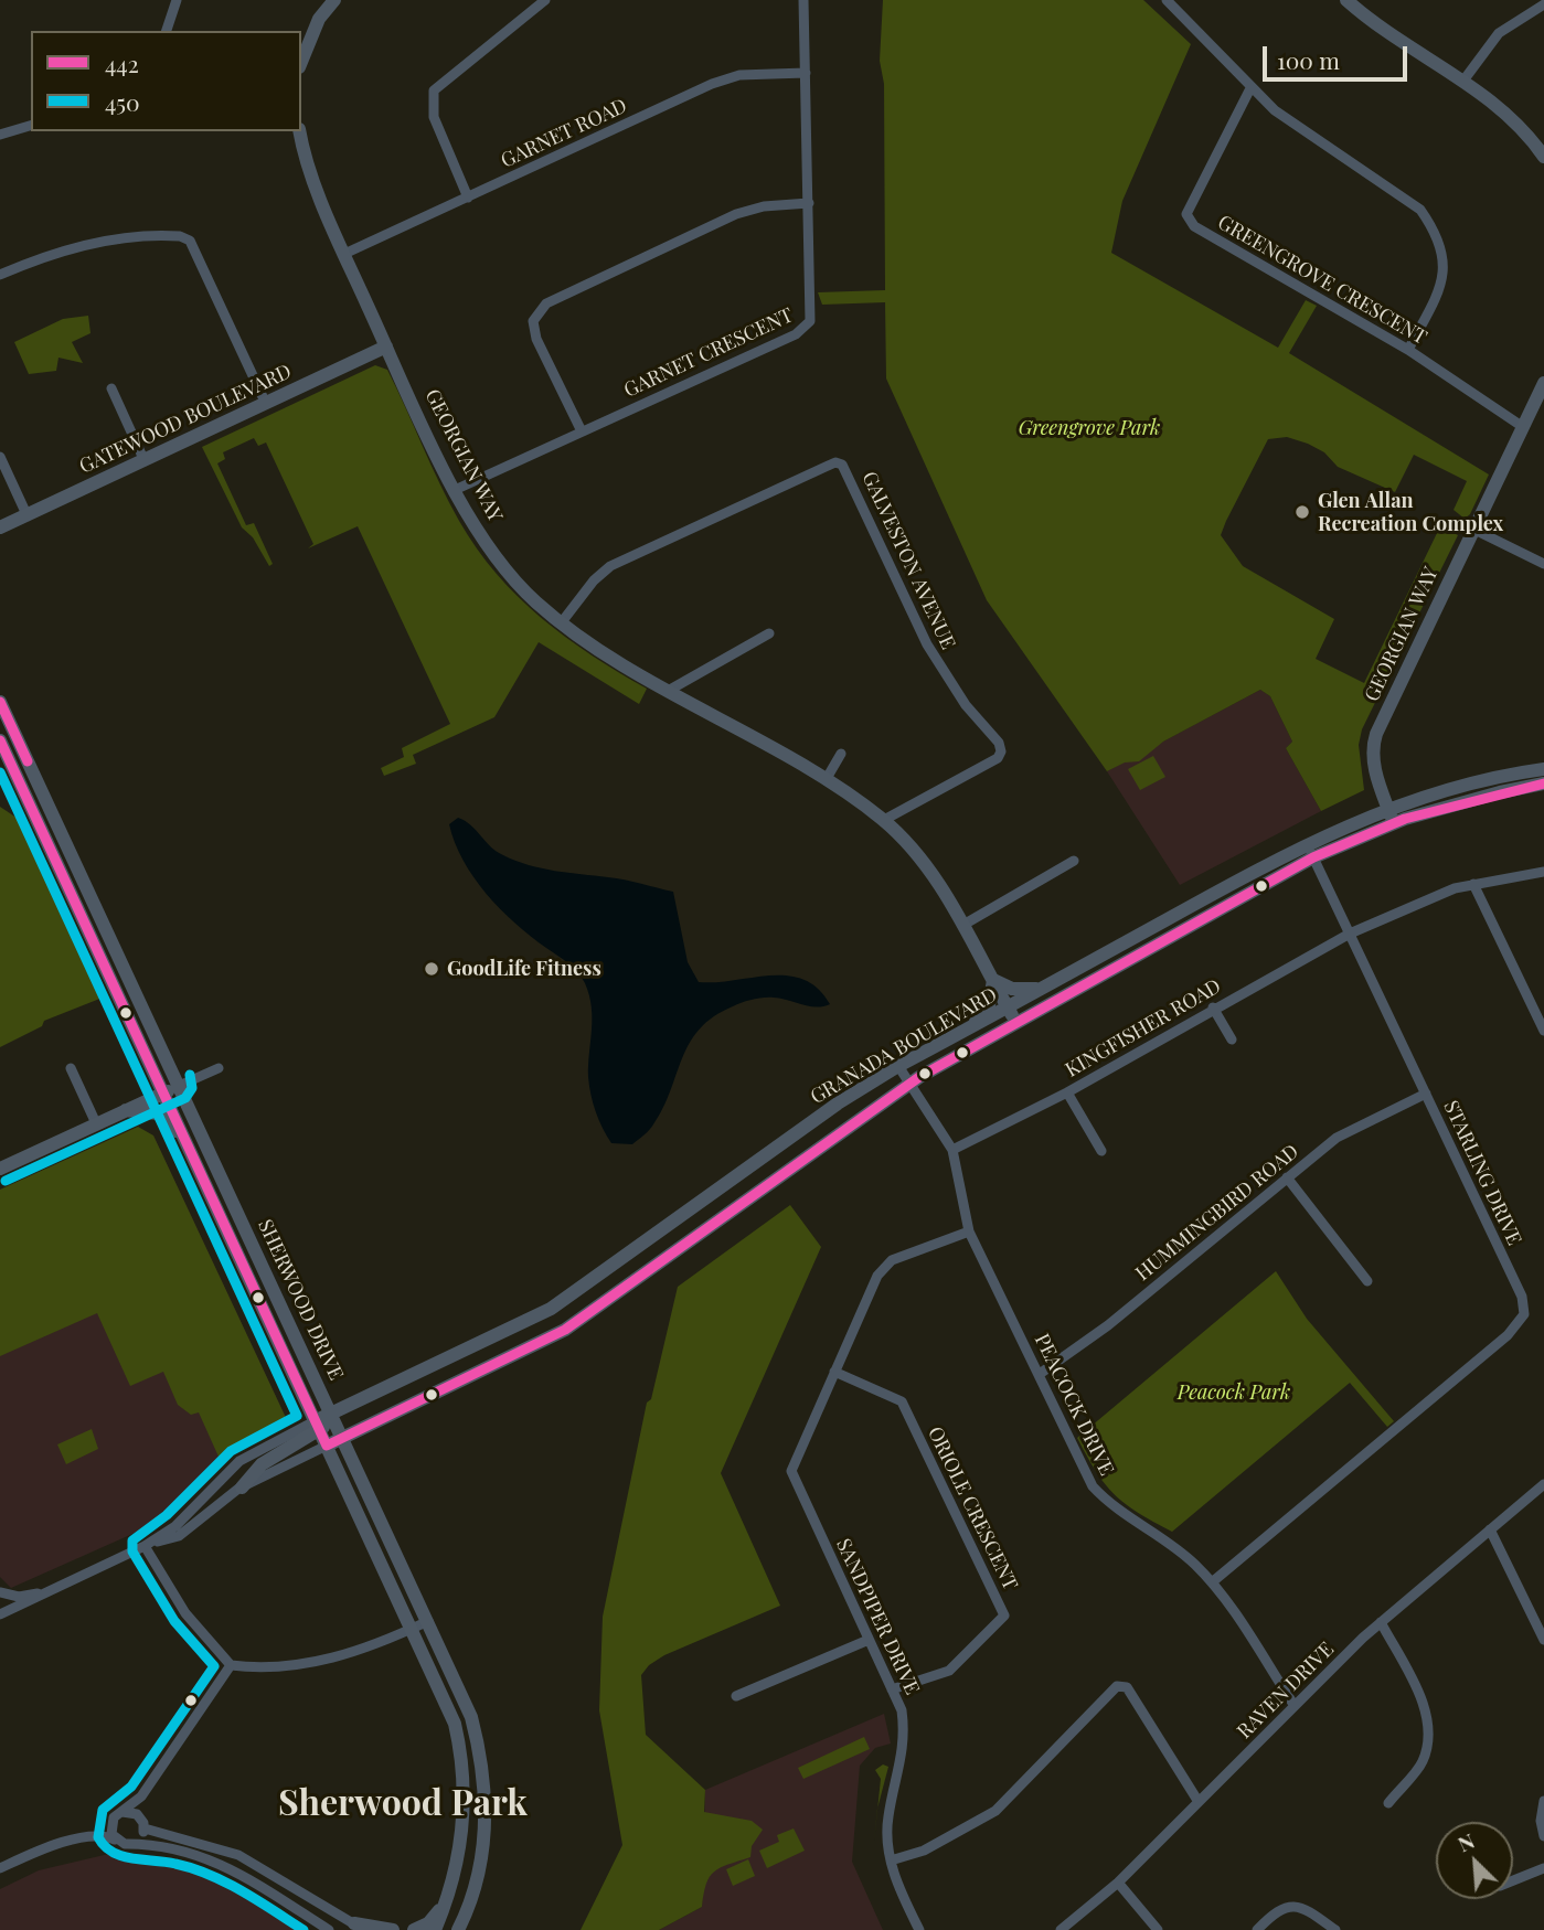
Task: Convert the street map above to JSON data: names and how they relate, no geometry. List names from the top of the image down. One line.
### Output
{"streets":{"main road":["GATEWOOD BOULEVARD","GEORGIAN WAY","GRANADA BOULEVARD","SHERWOOD DRIVE"],"street":["GARNET ROAD","GREENGROVE CRESCENT","GARNET CRESCENT","GALVESTON AVENUE","KINGFISHER ROAD","STARLING DRIVE","HUMMINGBIRD ROAD","PEACOCK DRIVE","ORIOLE CRESCENT","SANDPIPER DRIVE","RAVEN DRIVE"]},"crossings":[["GARNET ROAD","GARNET CRESCENT"],["GARNET ROAD","GEORGIAN WAY"],["GREENGROVE CRESCENT","GEORGIAN WAY"],["GARNET CRESCENT","GEORGIAN WAY"],["GATEWOOD BOULEVARD","GEORGIAN WAY"],["GEORGIAN WAY","GALVESTON AVENUE"],["GEORGIAN WAY","GRANADA BOULEVARD"],["KINGFISHER ROAD","STARLING DRIVE"],["KINGFISHER ROAD","PEACOCK DRIVE"],["GRANADA BOULEVARD","STARLING DRIVE"],["GRANADA BOULEVARD","SHERWOOD DRIVE"],["GRANADA BOULEVARD","PEACOCK DRIVE"],["STARLING DRIVE","HUMMINGBIRD ROAD"],["STARLING DRIVE","PEACOCK DRIVE"],["HUMMINGBIRD ROAD","PEACOCK DRIVE"],["PEACOCK DRIVE","SANDPIPER DRIVE"],["PEACOCK DRIVE","RAVEN DRIVE"],["ORIOLE CRESCENT","SANDPIPER DRIVE"]],"districts":["Sherwood Park"],"parks":["Greengrove Park","Peacock Park"],"places":["Glen Allan Recreation Complex","GoodLife Fitness"],"lines":["transit line 442","transit line 450"],"legend":["442","450"],"scale_bar":"100 m","north":"top left"}
